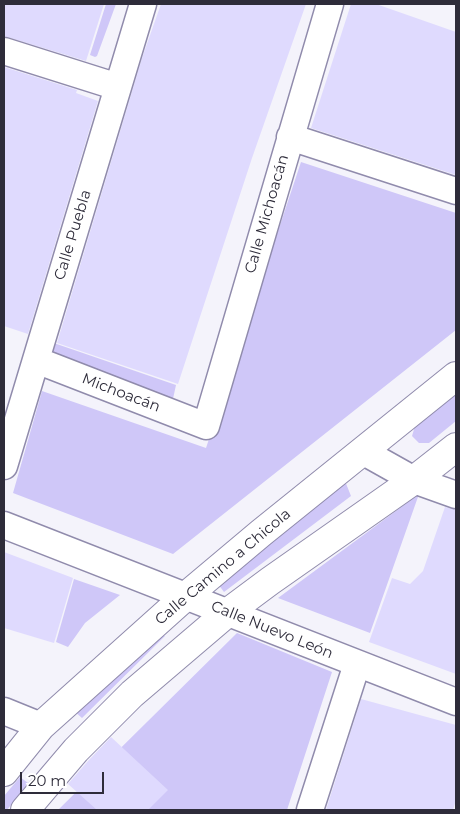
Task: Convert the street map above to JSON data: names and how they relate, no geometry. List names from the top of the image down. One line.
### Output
{"streets":{"street":["Calle Michoacán","Calle Puebla","Michoacán","Calle Camino a Chicola","Calle Nuevo León"]},"crossings":[["Calle Michoacán","Michoacán"],["Calle Puebla","Michoacán"],["Calle Camino a Chicola","Calle Nuevo León"]],"scale_bar":"20 m"}
